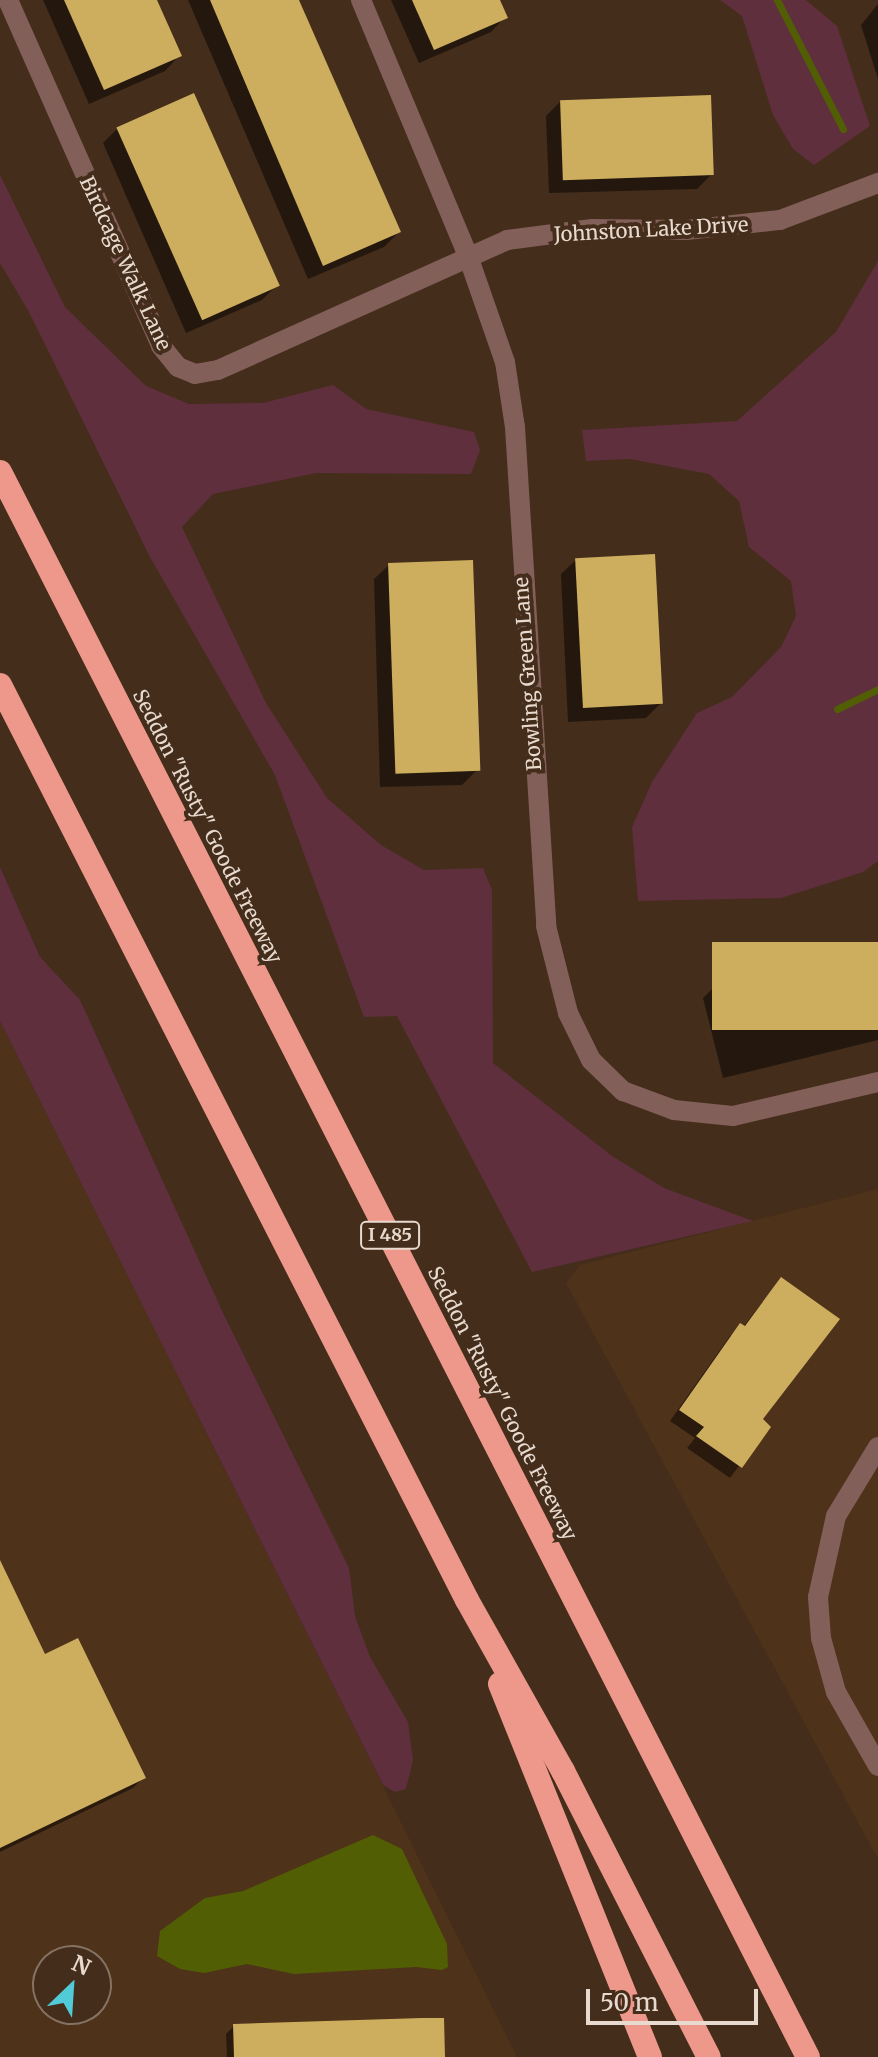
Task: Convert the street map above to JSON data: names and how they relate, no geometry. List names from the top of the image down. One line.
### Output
{"streets":{"highway":["Seddon \"Rusty\" Goode Freeway","I 485"],"street":["Johnston Lake Drive","Birdcage Walk Lane","Bowling Green Lane"]},"crossings":[["Johnston Lake Drive","Birdcage Walk Lane"],["Johnston Lake Drive","Bowling Green Lane"],["Birdcage Walk Lane","Bowling Green Lane"]],"scale_bar":"50 m","north":"top right"}
